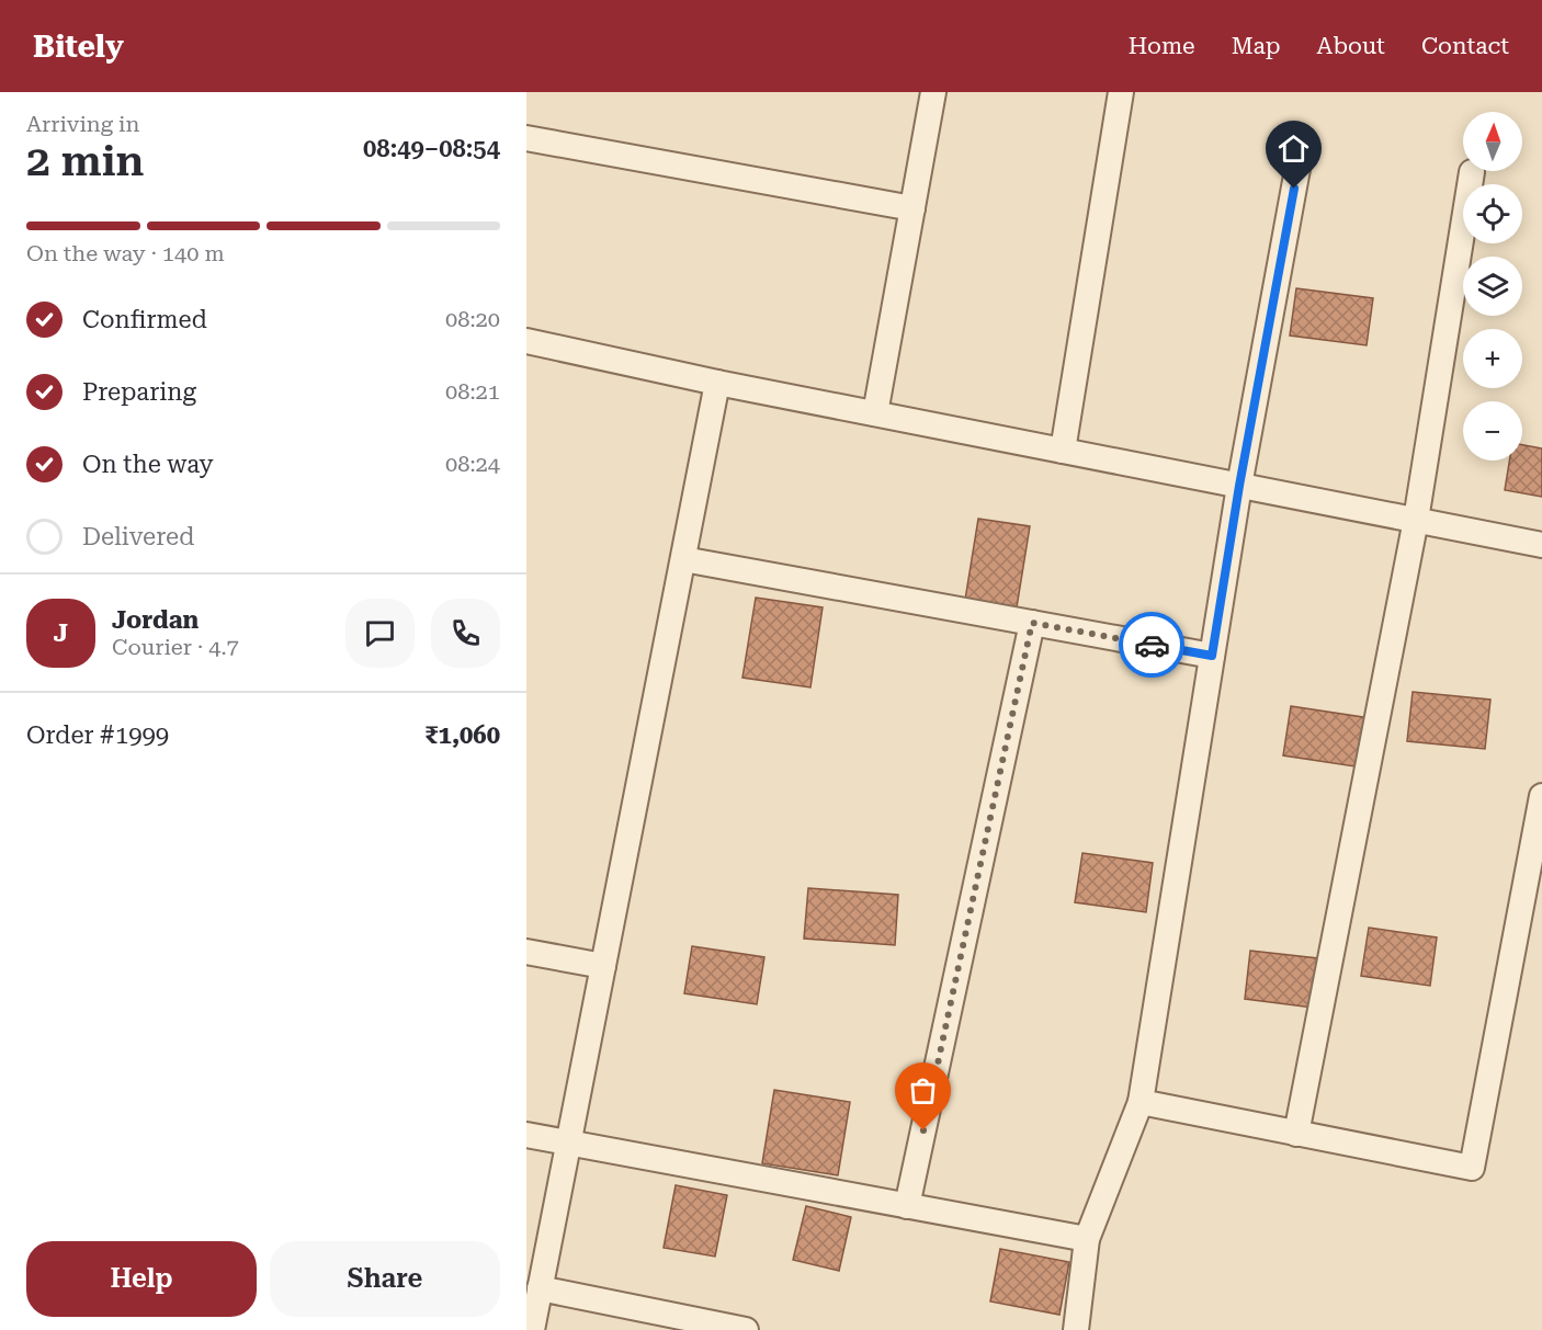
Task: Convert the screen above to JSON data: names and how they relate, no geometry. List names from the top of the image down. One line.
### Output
{"north":"top","page":{"header":"Bitely","nav":["Home","Map","About","Contact"],"heading":["2 min","Arriving in","08:49–08:54"],"panel":["Jordan","Courier · 4.7","Order #1999","₹1,060"],"map_buttons":["+","−"],"bar":"On the way · 140 m","list":[["Confirmed","08:20"],["Preparing","08:21"],["On the way","08:24"],"Delivered"],"round":"J","buttons":["Help","Share"]}}
